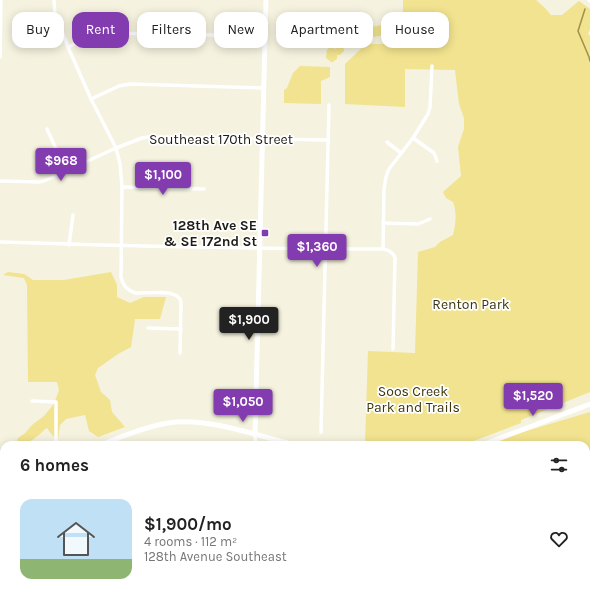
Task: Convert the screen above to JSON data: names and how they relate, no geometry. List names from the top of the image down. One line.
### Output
{"streets":{"street":["Southeast 170th Street"]},"parks":["Renton Park","Soos Creek Park and Trails"],"places":{"transit":["128th Ave SE & SE 172nd St"]},"page":{"chip":["Buy","Rent","Filters","New","Apartment","House"],"price":["$968","$1,100","$1,360","$1,900","$1,520","$1,050"],"heading":"6 homes","list":[{"name":"$1,900/mo","note":"4 rooms · 112 m² · 128th Avenue Southeast"}]}}
